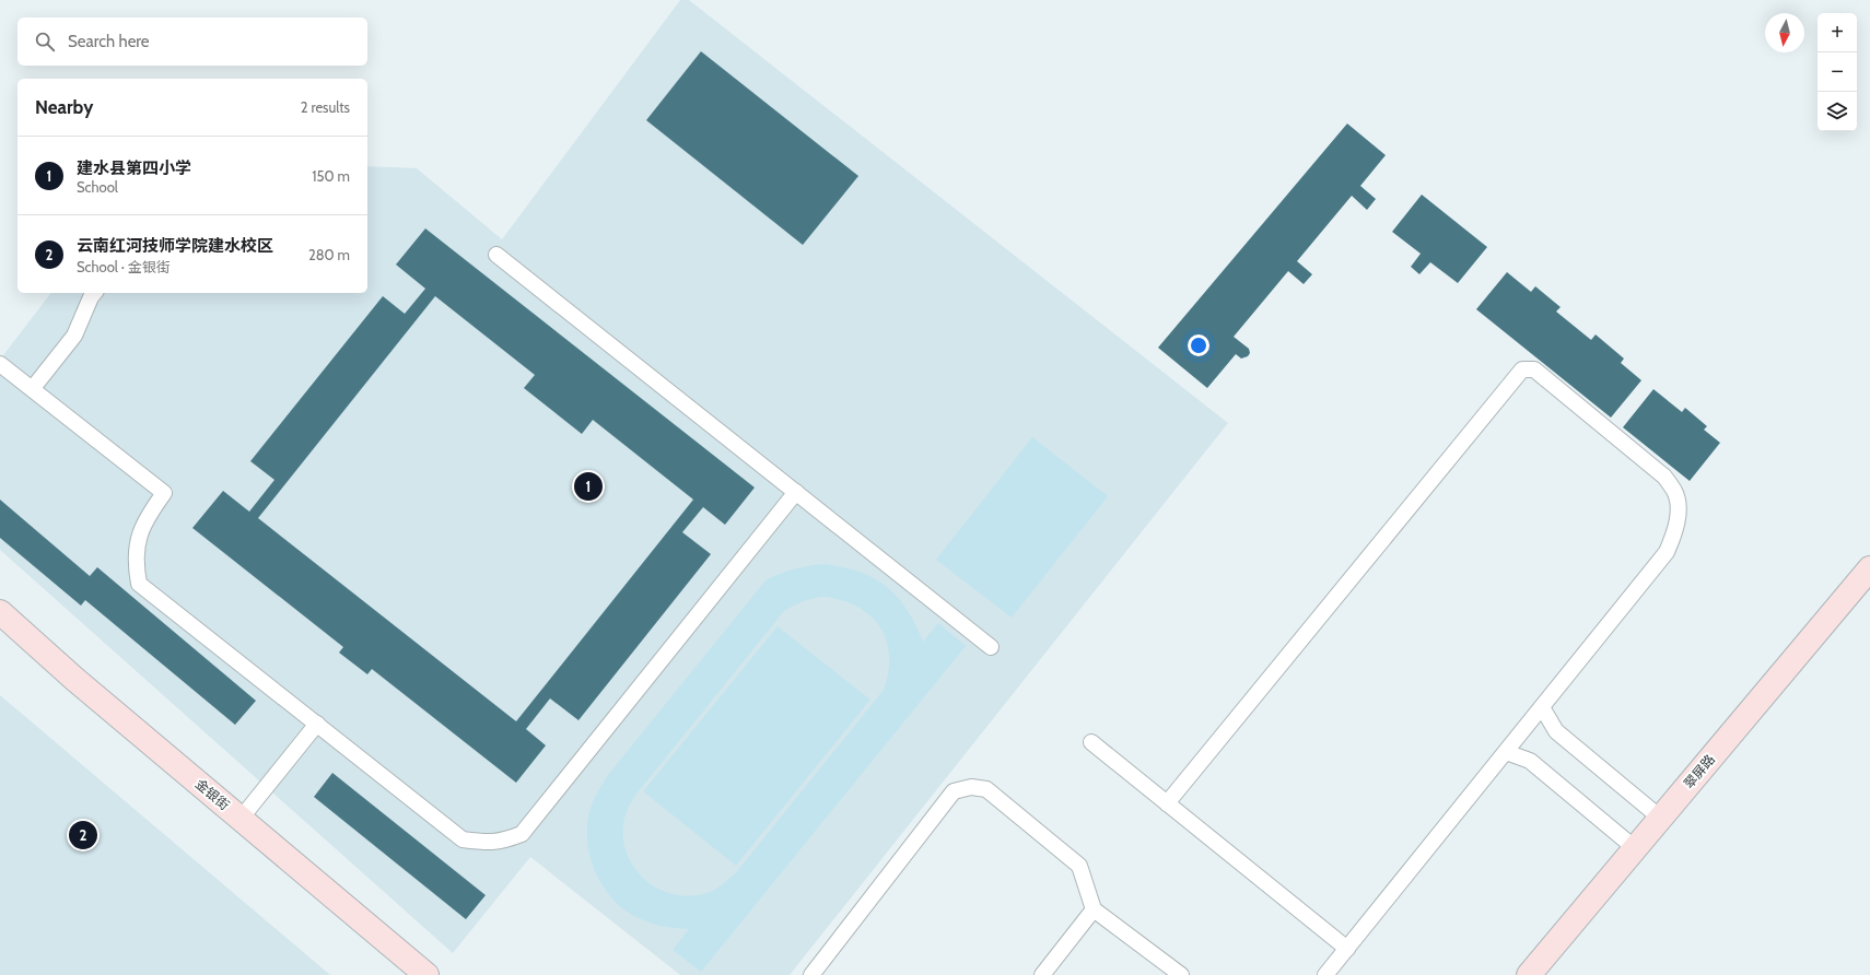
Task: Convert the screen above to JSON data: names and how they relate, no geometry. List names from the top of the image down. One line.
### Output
{"streets":{"street":["翠屏路","金银街"]},"north":"bottom","page":{"map_buttons":["+","−"],"search":"Search here","heading":["Nearby","2 results"],"list":[{"mark":"1","name":"建水县第四小学","note":"School","value":"150 m"},{"mark":"2","name":"云南红河技师学院建水校区","note":"School · 金银街","value":"280 m"}],"pins":["1","2"]}}
